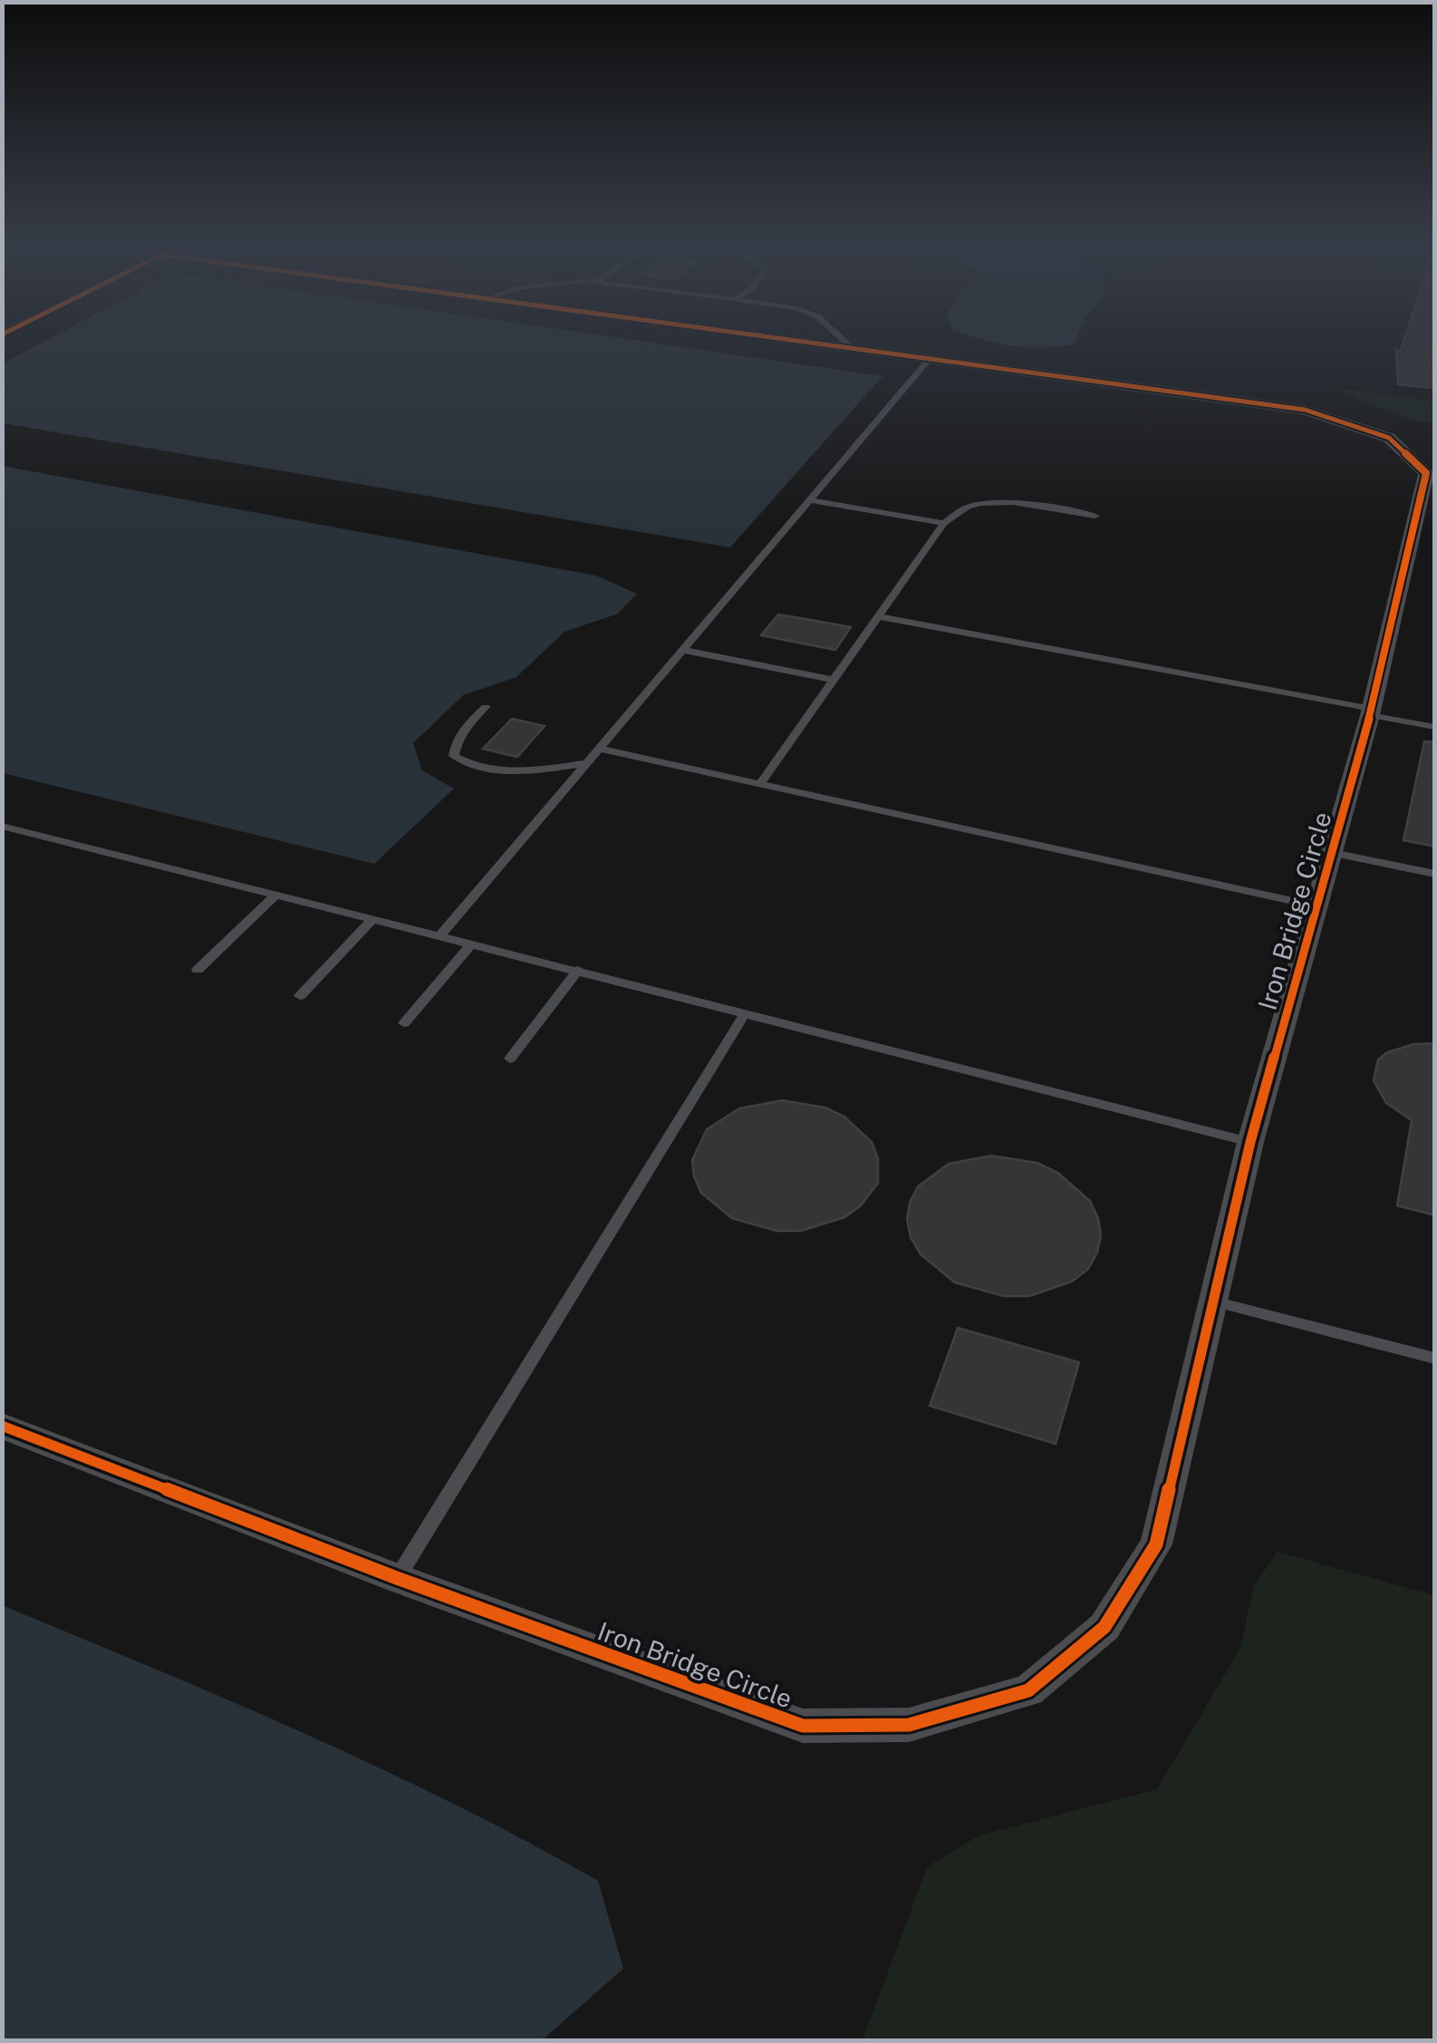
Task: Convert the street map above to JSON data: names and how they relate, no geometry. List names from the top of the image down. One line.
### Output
{"streets":{"street":["Iron Bridge Circle"]}}
